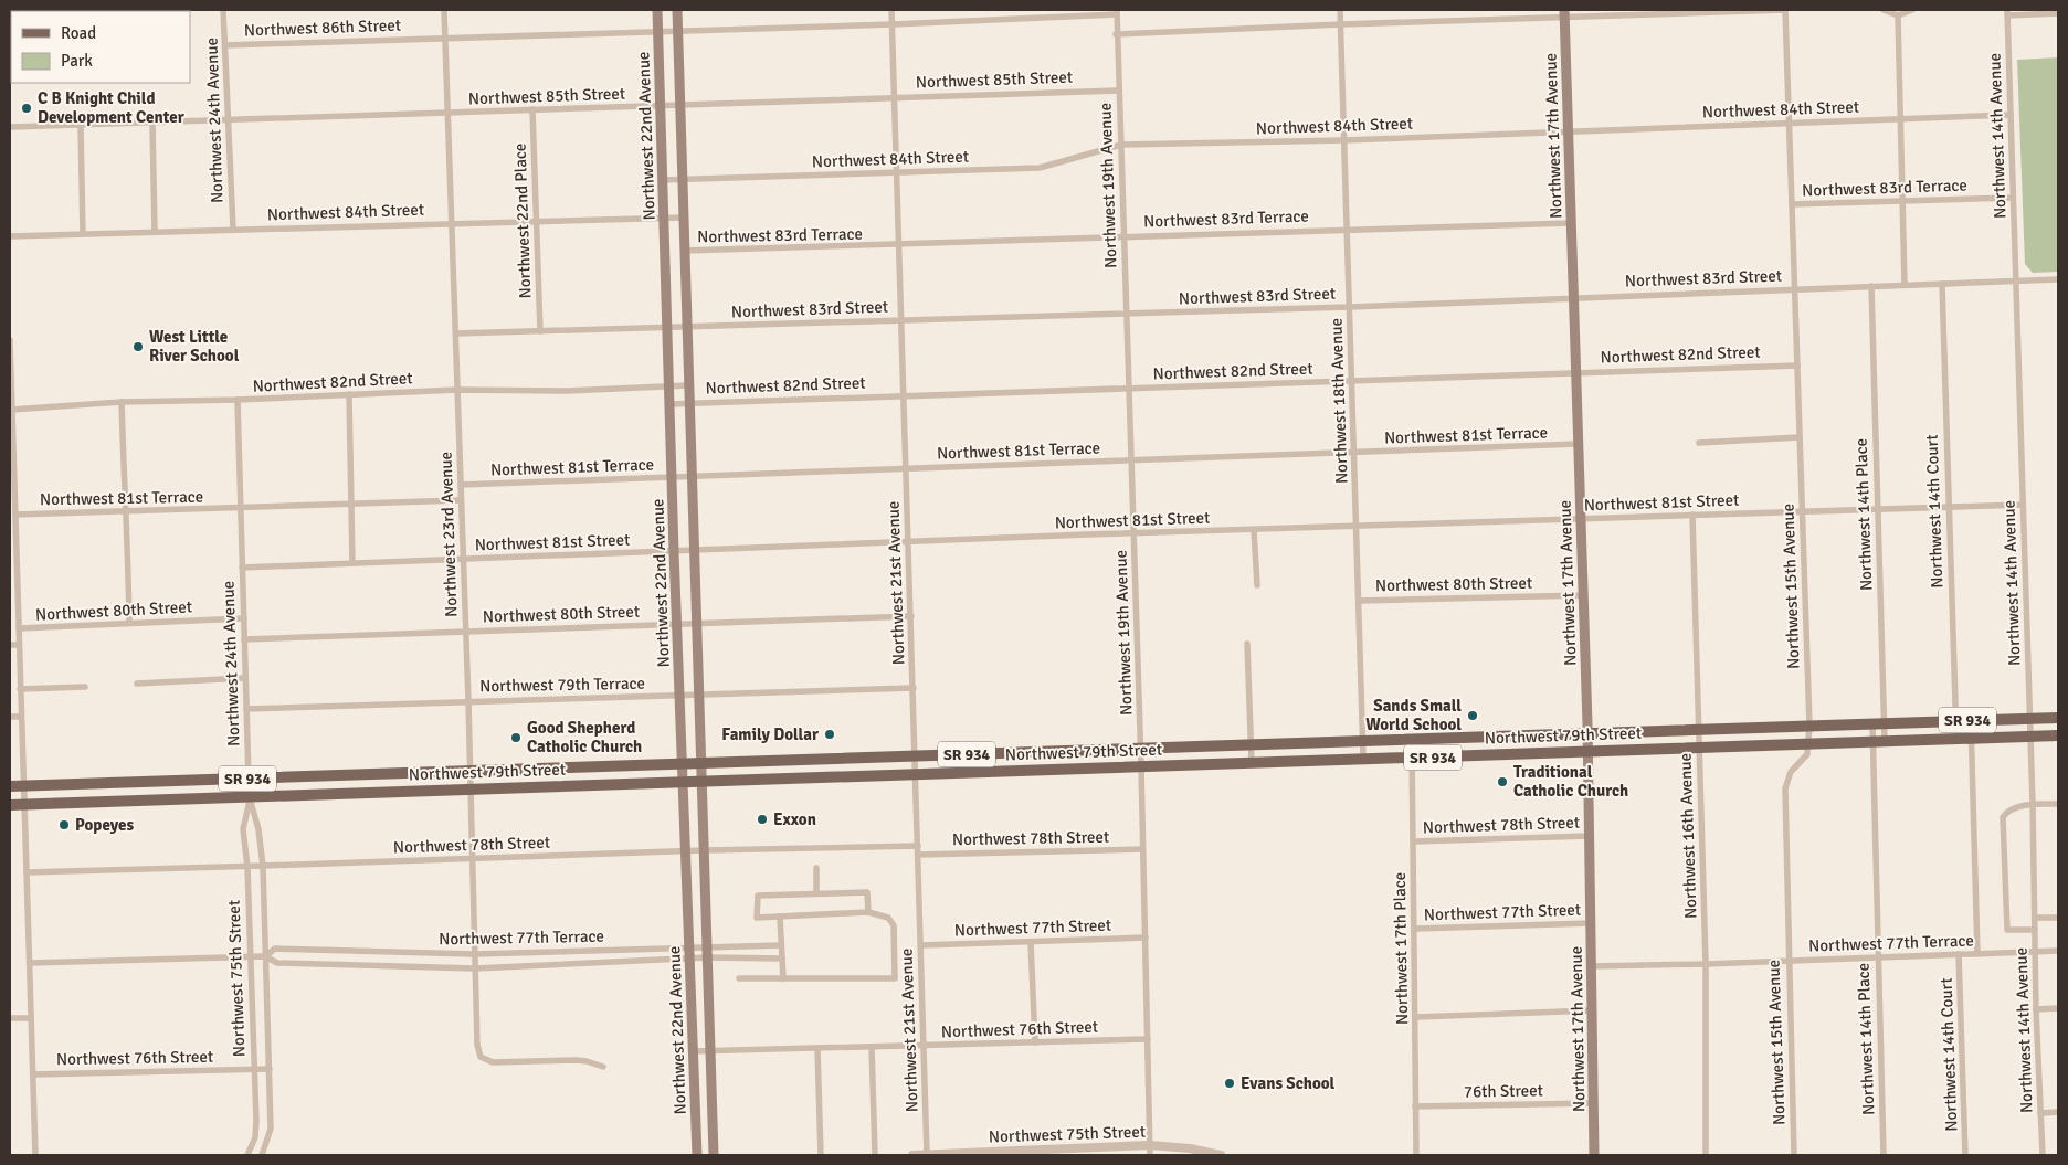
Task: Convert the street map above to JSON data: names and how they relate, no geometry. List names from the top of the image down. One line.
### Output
{"streets":{"main road":["Northwest 22nd Avenue","Northwest 17th Avenue","SR 934","Northwest 79th Street"],"street":["Northwest 86th Street","Northwest 85th Street","Northwest 84th Street","Northwest 24th Avenue","Northwest 14th Avenue","Northwest 19th Avenue","Northwest 83rd Terrace","Northwest 22nd Place","Northwest 83rd Street","Northwest 82nd Street","Northwest 18th Avenue","Northwest 81st Terrace","Northwest 81st Street","Northwest 14th Court","Northwest 14th Place","Northwest 23rd Avenue","Northwest 21st Avenue","Northwest 80th Street","Northwest 15th Avenue","Northwest 79th Terrace","Northwest 78th Street","Northwest 16th Avenue","Northwest 77th Street","Northwest 77th Terrace","Northwest 17th Place","Northwest 75th Street","Northwest 76th Street","76th Street"]},"crossings":[["Northwest 86th Street","Northwest 24th Avenue"],["Northwest 86th Street","Northwest 22nd Avenue"],["Northwest 86th Street","Northwest 19th Avenue"],["Northwest 86th Street","Northwest 23rd Avenue"],["Northwest 86th Street","Northwest 21st Avenue"],["Northwest 85th Street","Northwest 24th Avenue"],["Northwest 85th Street","Northwest 22nd Avenue"],["Northwest 85th Street","Northwest 19th Avenue"],["Northwest 85th Street","Northwest 22nd Place"],["Northwest 85th Street","Northwest 23rd Avenue"],["Northwest 85th Street","Northwest 21st Avenue"],["Northwest 84th Street","Northwest 24th Avenue"],["Northwest 84th Street","Northwest 22nd Avenue"],["Northwest 84th Street","Northwest 17th Avenue"],["Northwest 84th Street","Northwest 14th Avenue"],["Northwest 84th Street","Northwest 19th Avenue"],["Northwest 84th Street","Northwest 22nd Place"],["Northwest 84th Street","Northwest 18th Avenue"],["Northwest 84th Street","Northwest 23rd Avenue"],["Northwest 84th Street","Northwest 21st Avenue"],["Northwest 84th Street","Northwest 15th Avenue"],["Northwest 24th Avenue","Northwest 82nd Street"],["Northwest 24th Avenue","Northwest 81st Terrace"],["Northwest 24th Avenue","Northwest 81st Street"],["Northwest 24th Avenue","Northwest 80th Street"],["Northwest 24th Avenue","Northwest 79th Terrace"],["Northwest 24th Avenue","Northwest 79th Street"],["Northwest 24th Avenue","Northwest 78th Street"],["Northwest 24th Avenue","Northwest 77th Terrace"],["Northwest 24th Avenue","Northwest 75th Street"],["Northwest 24th Avenue","Northwest 76th Street"],["Northwest 22nd Avenue","Northwest 83rd Terrace"],["Northwest 22nd Avenue","Northwest 83rd Street"],["Northwest 22nd Avenue","Northwest 82nd Street"],["Northwest 22nd Avenue","Northwest 81st Terrace"],["Northwest 22nd Avenue","Northwest 81st Street"],["Northwest 22nd Avenue","Northwest 80th Street"],["Northwest 22nd Avenue","Northwest 79th Terrace"],["Northwest 22nd Avenue","Northwest 79th Street"],["Northwest 22nd Avenue","Northwest 78th Street"],["Northwest 22nd Avenue","Northwest 77th Terrace"],["Northwest 22nd Avenue","Northwest 76th Street"],["Northwest 17th Avenue","Northwest 83rd Terrace"],["Northwest 17th Avenue","Northwest 83rd Street"],["Northwest 17th Avenue","Northwest 82nd Street"],["Northwest 17th Avenue","Northwest 81st Terrace"],["Northwest 17th Avenue","Northwest 81st Street"],["Northwest 17th Avenue","Northwest 80th Street"],["Northwest 17th Avenue","Northwest 79th Street"],["Northwest 17th Avenue","Northwest 78th Street"],["Northwest 17th Avenue","Northwest 77th Street"],["Northwest 17th Avenue","Northwest 77th Terrace"],["Northwest 17th Avenue","76th Street"],["Northwest 14th Avenue","Northwest 83rd Terrace"],["Northwest 14th Avenue","Northwest 83rd Street"],["Northwest 14th Avenue","Northwest 81st Street"],["Northwest 14th Avenue","Northwest 79th Street"],["Northwest 14th Avenue","Northwest 77th Terrace"],["Northwest 19th Avenue","Northwest 83rd Terrace"],["Northwest 19th Avenue","Northwest 83rd Street"],["Northwest 19th Avenue","Northwest 82nd Street"],["Northwest 19th Avenue","Northwest 81st Terrace"],["Northwest 19th Avenue","Northwest 81st Street"],["Northwest 19th Avenue","Northwest 79th Street"],["Northwest 19th Avenue","Northwest 78th Street"],["Northwest 19th Avenue","Northwest 77th Street"],["Northwest 19th Avenue","Northwest 75th Street"],["Northwest 19th Avenue","Northwest 76th Street"],["Northwest 83rd Terrace","Northwest 18th Avenue"],["Northwest 83rd Terrace","Northwest 21st Avenue"],["Northwest 83rd Terrace","Northwest 15th Avenue"],["Northwest 22nd Place","Northwest 83rd Street"],["Northwest 83rd Street","Northwest 18th Avenue"],["Northwest 83rd Street","Northwest 14th Court"],["Northwest 83rd Street","Northwest 14th Place"],["Northwest 83rd Street","Northwest 23rd Avenue"],["Northwest 83rd Street","Northwest 21st Avenue"],["Northwest 83rd Street","Northwest 15th Avenue"],["Northwest 82nd Street","Northwest 18th Avenue"],["Northwest 82nd Street","Northwest 23rd Avenue"],["Northwest 82nd Street","Northwest 21st Avenue"],["Northwest 82nd Street","Northwest 15th Avenue"],["Northwest 18th Avenue","Northwest 81st Terrace"],["Northwest 18th Avenue","Northwest 81st Street"],["Northwest 18th Avenue","Northwest 80th Street"],["Northwest 18th Avenue","Northwest 79th Street"],["Northwest 81st Terrace","Northwest 23rd Avenue"],["Northwest 81st Terrace","Northwest 21st Avenue"],["Northwest 81st Street","Northwest 14th Court"],["Northwest 81st Street","Northwest 14th Place"],["Northwest 81st Street","Northwest 23rd Avenue"],["Northwest 81st Street","Northwest 21st Avenue"],["Northwest 81st Street","Northwest 15th Avenue"],["Northwest 81st Street","Northwest 16th Avenue"],["Northwest 14th Court","Northwest 79th Street"],["Northwest 14th Court","Northwest 77th Terrace"],["Northwest 14th Place","Northwest 79th Street"],["Northwest 14th Place","Northwest 77th Terrace"],["Northwest 23rd Avenue","Northwest 80th Street"],["Northwest 23rd Avenue","Northwest 79th Terrace"],["Northwest 23rd Avenue","Northwest 79th Street"],["Northwest 23rd Avenue","Northwest 78th Street"],["Northwest 23rd Avenue","Northwest 77th Terrace"],["Northwest 21st Avenue","Northwest 80th Street"],["Northwest 21st Avenue","Northwest 79th Terrace"],["Northwest 21st Avenue","Northwest 79th Street"],["Northwest 21st Avenue","Northwest 78th Street"],["Northwest 21st Avenue","Northwest 77th Street"],["Northwest 21st Avenue","Northwest 75th Street"],["Northwest 21st Avenue","Northwest 76th Street"],["Northwest 15th Avenue","Northwest 79th Street"],["Northwest 15th Avenue","Northwest 77th Terrace"],["Northwest 79th Street","Northwest 16th Avenue"],["Northwest 79th Street","Northwest 17th Place"],["Northwest 79th Street","Northwest 75th Street"],["Northwest 78th Street","Northwest 17th Place"],["Northwest 78th Street","Northwest 75th Street"],["Northwest 16th Avenue","Northwest 77th Terrace"],["Northwest 77th Street","Northwest 17th Place"],["Northwest 77th Terrace","Northwest 75th Street"],["Northwest 17th Place","76th Street"],["Northwest 75th Street","Northwest 76th Street"]],"places":["C B Knight Child Development Center","West Little River School","Sands Small World School","Family Dollar","Good Shepherd Catholic Church","Traditional Catholic Church","Exxon","Popeyes","Evans School"],"legend":["Road","Park"]}
